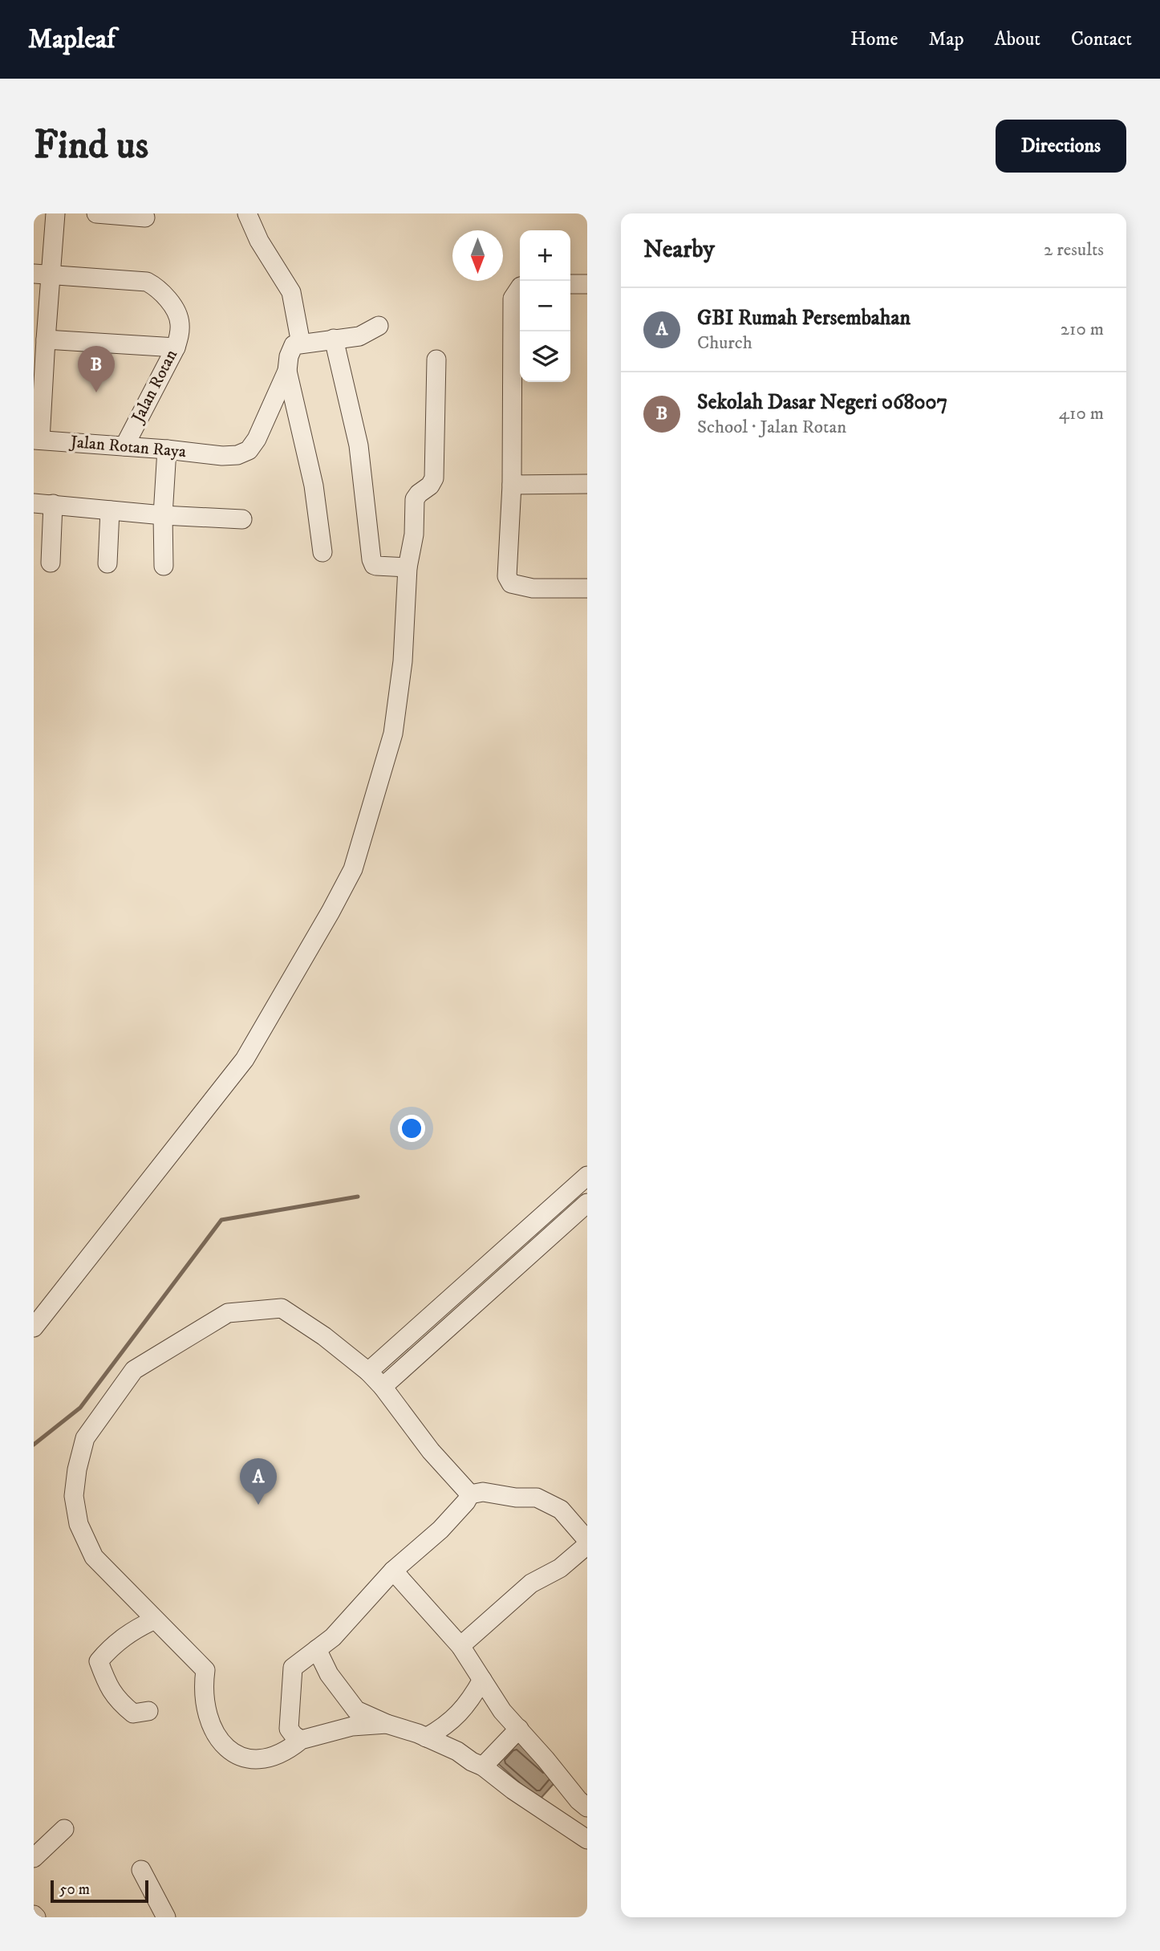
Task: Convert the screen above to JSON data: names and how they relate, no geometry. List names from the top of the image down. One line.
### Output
{"streets":{"street":["Jalan Rotan","Jalan Rotan Raya"]},"crossings":[["Jalan Rotan","Jalan Rotan Raya"]],"scale_bar":"50 m","north":"bottom","page":{"header":"Mapleaf","nav":["Home","Map","About","Contact"],"buttons":"Directions","title":"Find us","heading":["Nearby","2 results"],"map_buttons":["+","−"],"list":[{"mark":"A","name":"GBI Rumah Persembahan","note":"Church","value":"210 m"},{"mark":"B","name":"Sekolah Dasar Negeri 068007","note":"School · Jalan Rotan","value":"410 m"}],"pins":["B","A"],"scale":"50 m"}}
